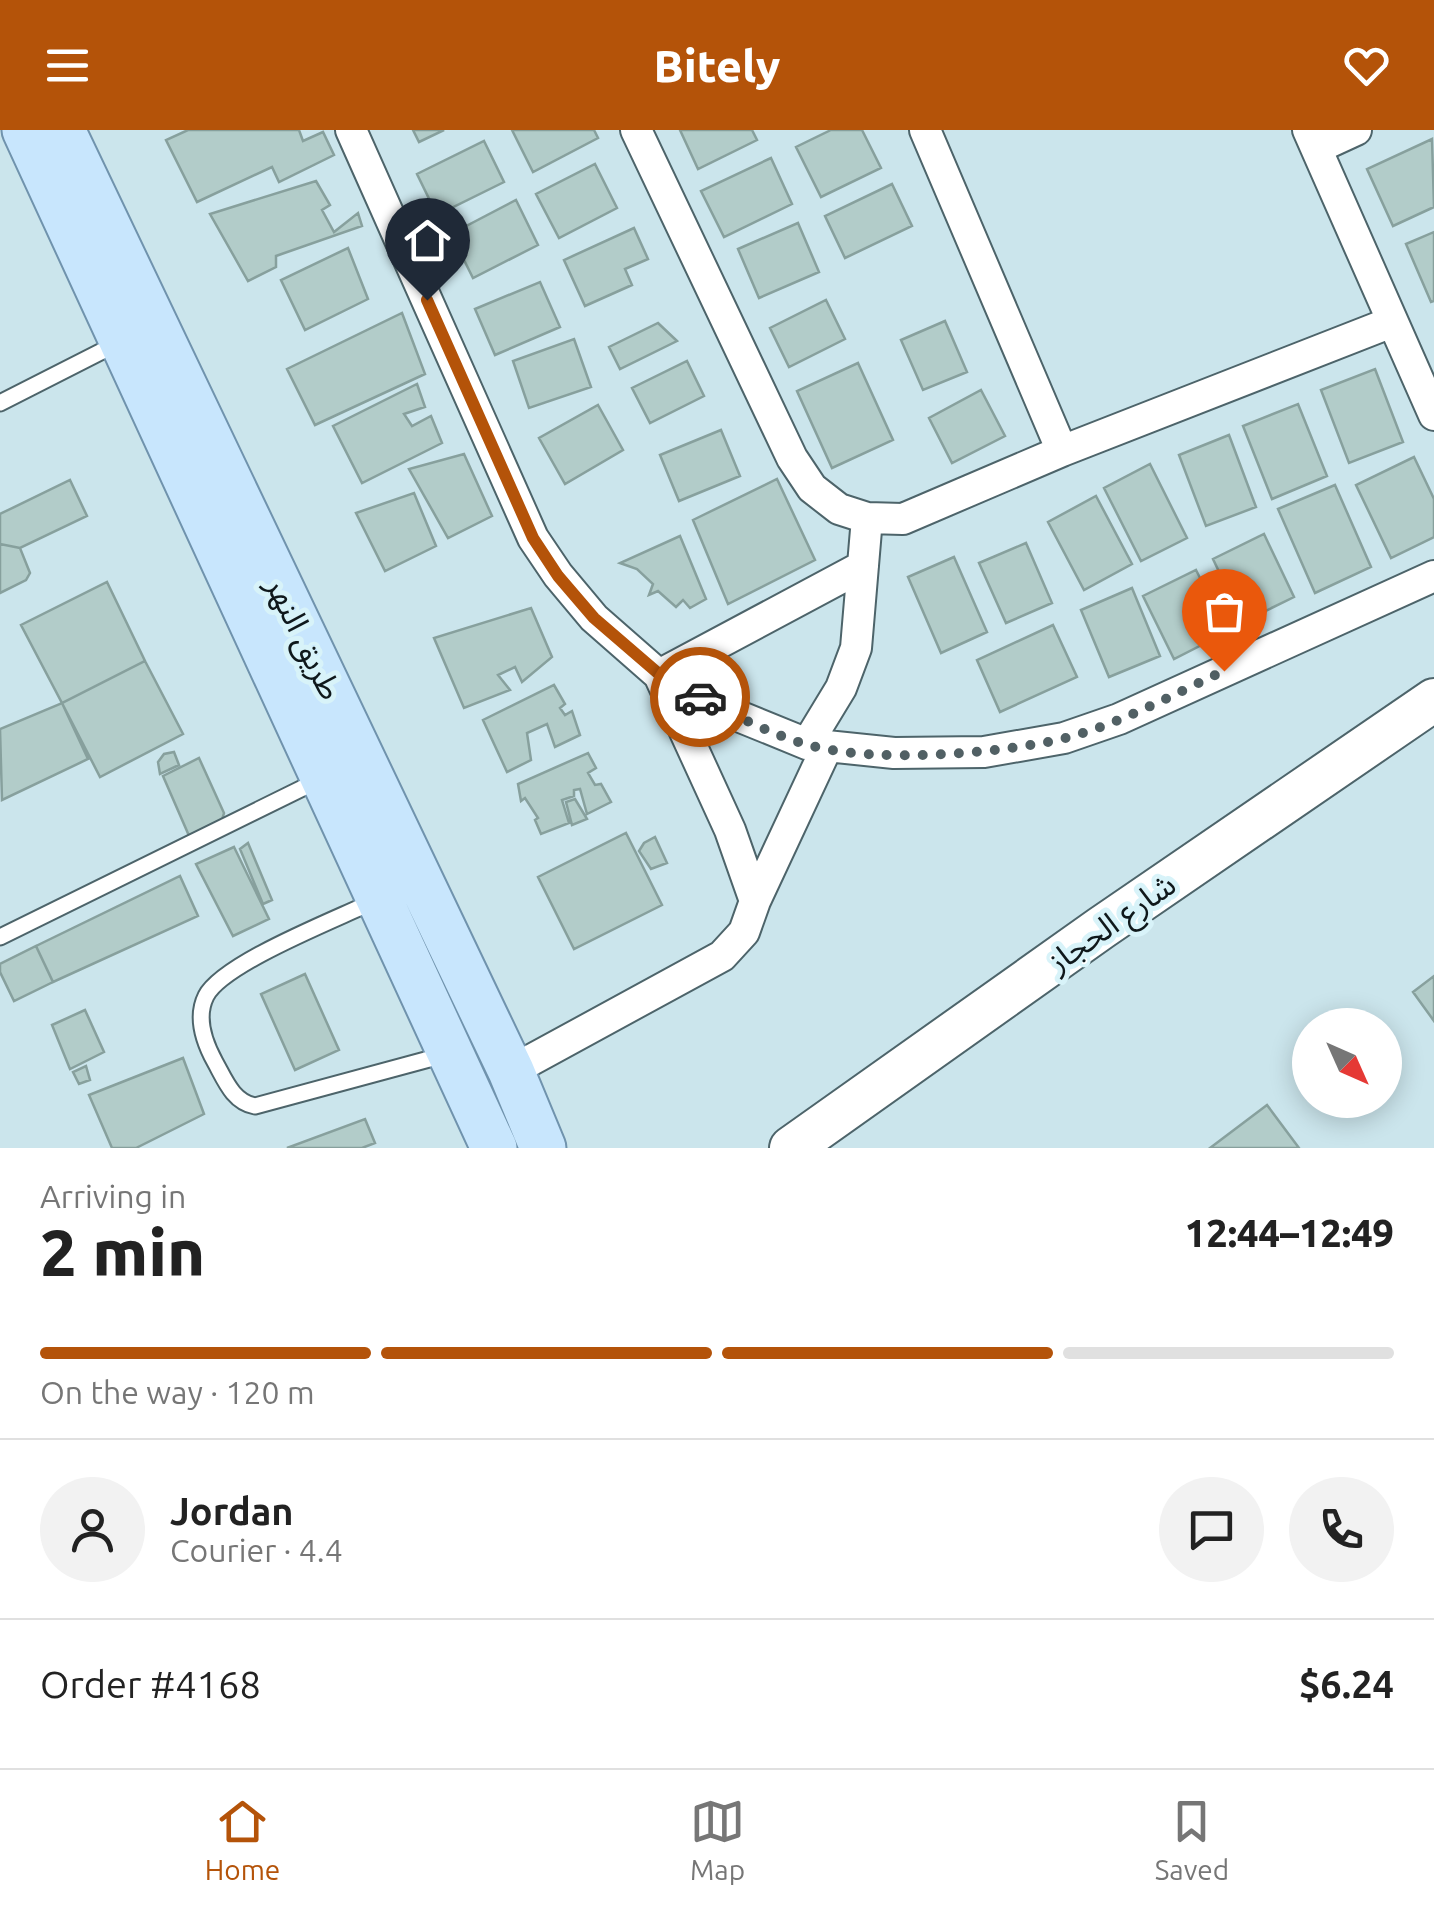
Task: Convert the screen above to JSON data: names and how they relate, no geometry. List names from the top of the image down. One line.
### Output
{"streets":{"main road":["طريق النهر","شارع الحجاز"]},"north":"bottom right","page":{"header":"Bitely","heading":["2 min","Arriving in","12:44–12:49"],"panel":["Jordan","Courier · 4.4","Order #4168","$6.24"],"bar":"On the way · 120 m","tabs":["Home","Map","Saved"]}}
